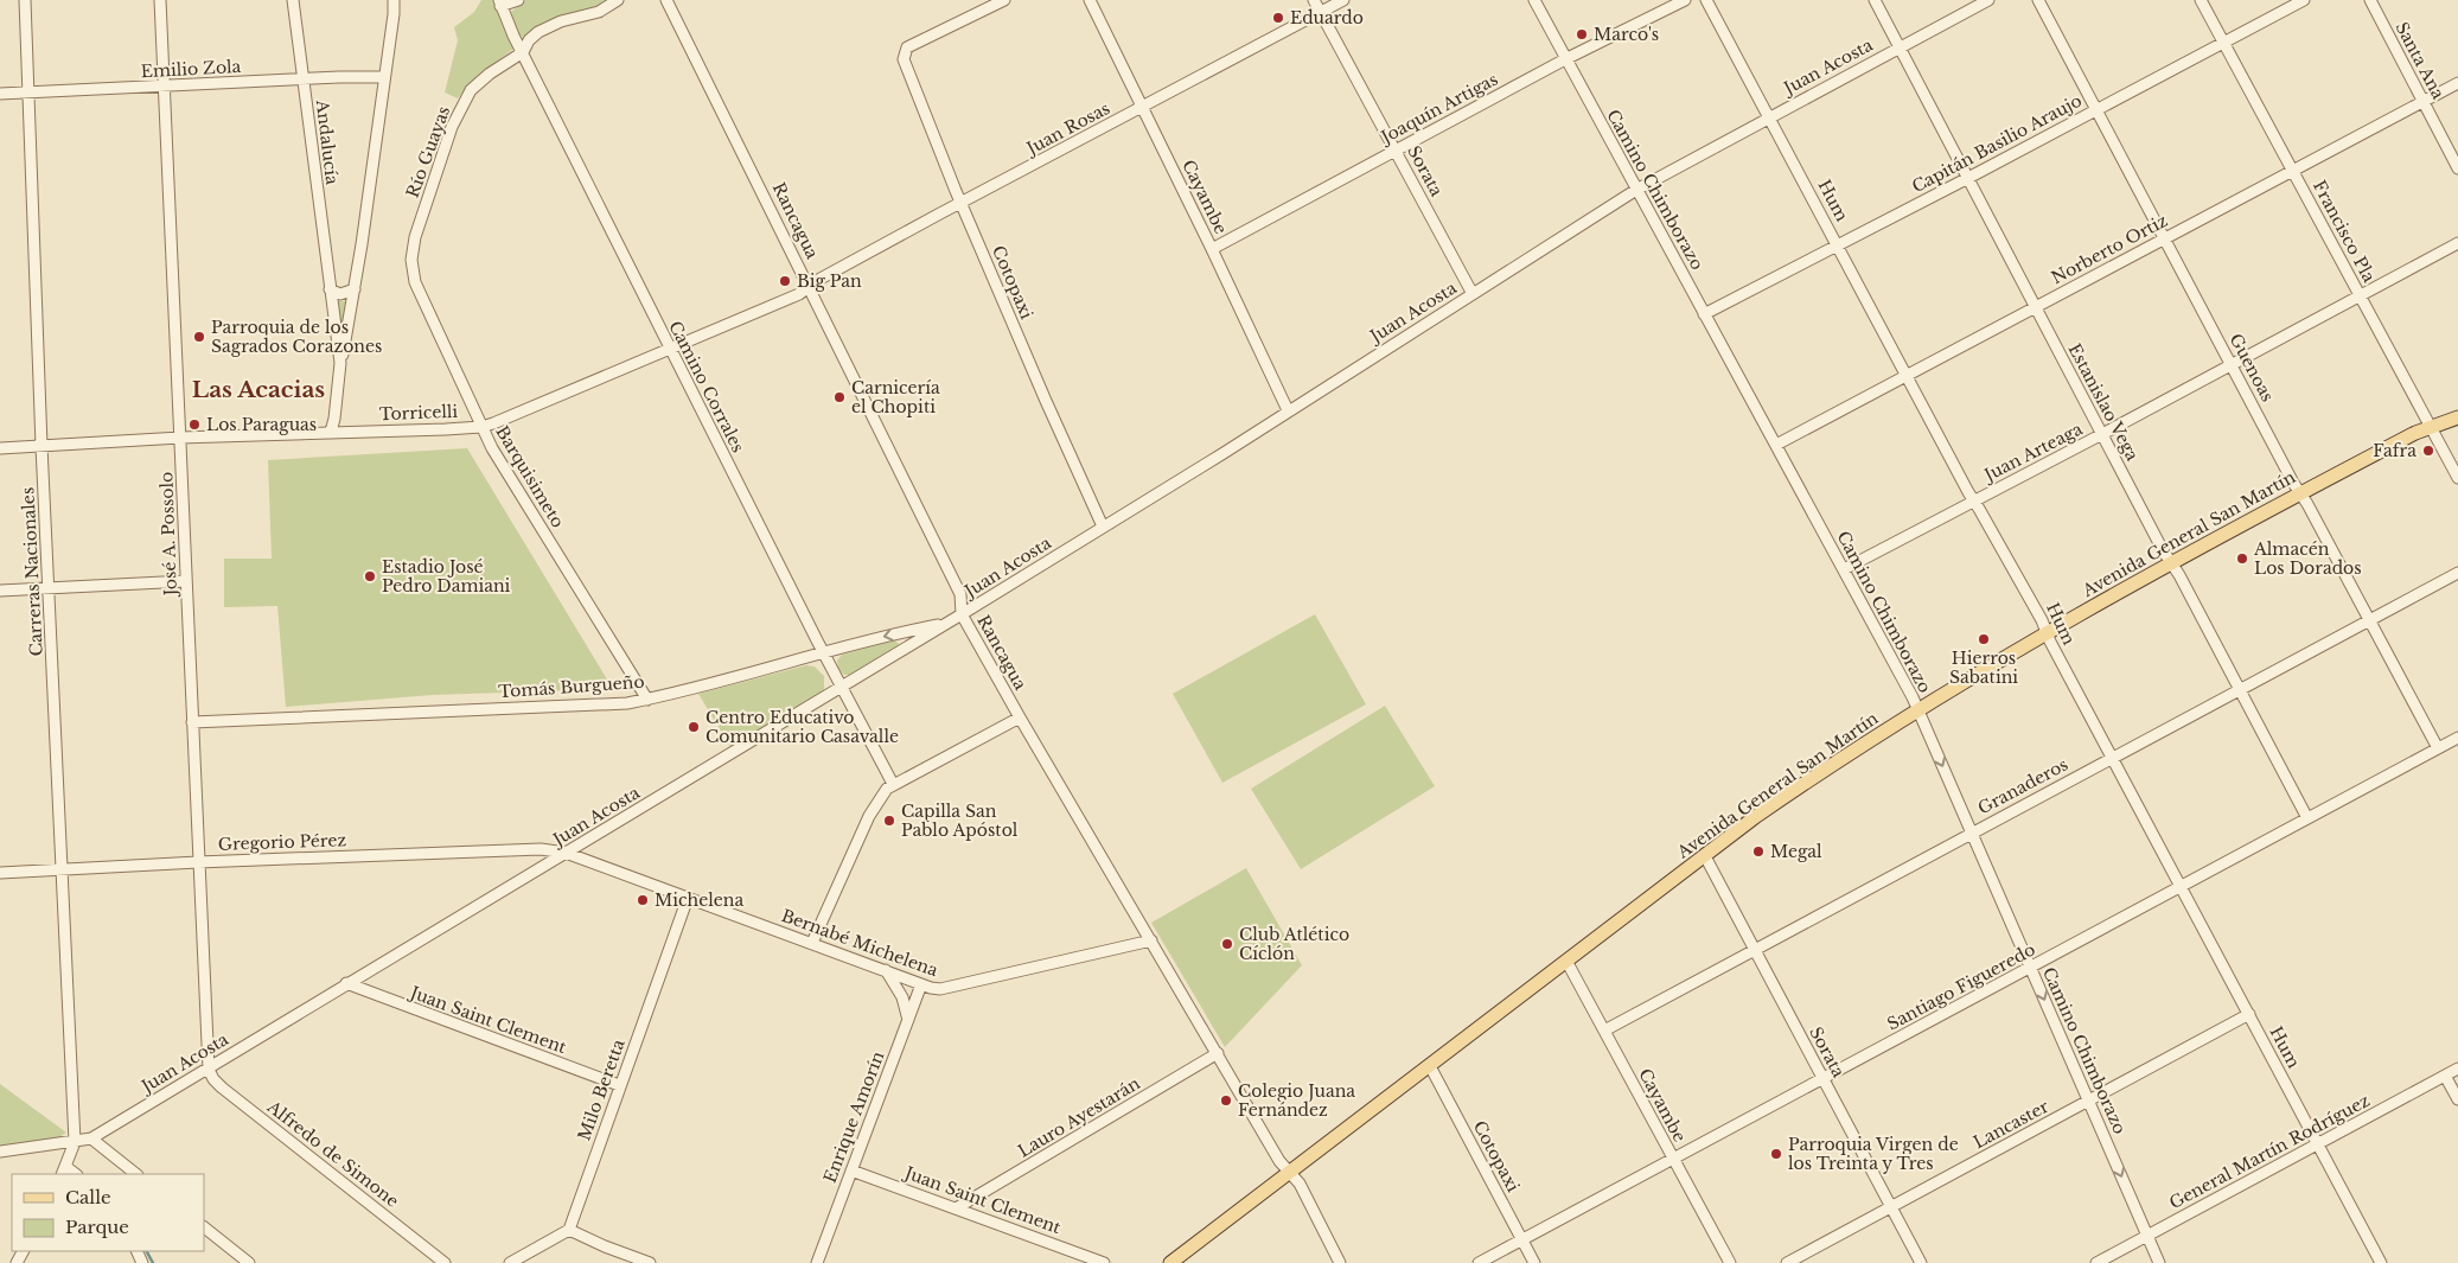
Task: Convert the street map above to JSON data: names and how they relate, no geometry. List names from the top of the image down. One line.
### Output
{"streets":{"main road":["Avenida General San Martín"],"street":["Santa Ana","Juan Acosta","Emilio Zola","Joaquín Artigas","Juan Rosas","Andalucía","Capitán Basilio Araujo","Río Guayas","Sorata","Camino Chimborazo","Cayambe","Hum","Rancagua","Francisco Pla","Norberto Ortiz","Cotopaxi","Guenoas","Camino Corrales","Estanislao Vega","Torricelli","Juan Arteaga","Barquisimeto","José A. Possolo","Carreras Nacionales","Tomás Burgueño","Granaderos","Gregorio Pérez","Bernabé Michelena","Santiago Figueredo","Juan Saint Clement","Milo Beretta","Enrique Amorín","Lauro Ayestarán","Lancaster","General Martín Rodríguez","Alfredo de Simone"]},"crossings":[["Santa Ana","Norberto Ortiz"],["Juan Acosta","Sorata"],["Juan Acosta","Camino Chimborazo"],["Juan Acosta","Cayambe"],["Juan Acosta","Hum"],["Juan Acosta","Rancagua"],["Juan Acosta","Cotopaxi"],["Juan Acosta","Camino Corrales"],["Juan Acosta","Estanislao Vega"],["Juan Acosta","José A. Possolo"],["Juan Acosta","Carreras Nacionales"],["Juan Acosta","Tomás Burgueño"],["Juan Acosta","Gregorio Pérez"],["Juan Acosta","Bernabé Michelena"],["Juan Acosta","Juan Saint Clement"],["Juan Acosta","Alfredo de Simone"],["Emilio Zola","Andalucía"],["Emilio Zola","José A. Possolo"],["Emilio Zola","Carreras Nacionales"],["Joaquín Artigas","Sorata"],["Joaquín Artigas","Camino Chimborazo"],["Joaquín Artigas","Cayambe"],["Juan Rosas","Sorata"],["Juan Rosas","Cayambe"],["Juan Rosas","Rancagua"],["Juan Rosas","Cotopaxi"],["Juan Rosas","Torricelli"],["Andalucía","Torricelli"],["Capitán Basilio Araujo","Camino Chimborazo"],["Capitán Basilio Araujo","Hum"],["Capitán Basilio Araujo","Francisco Pla"],["Capitán Basilio Araujo","Guenoas"],["Capitán Basilio Araujo","Estanislao Vega"],["Río Guayas","Camino Corrales"],["Río Guayas","Barquisimeto"],["Sorata","Avenida General San Martín"],["Sorata","Granaderos"],["Sorata","Santiago Figueredo"],["Sorata","Lancaster"],["Camino Chimborazo","Norberto Ortiz"],["Camino Chimborazo","Juan Arteaga"],["Camino Chimborazo","Avenida General San Martín"],["Camino Chimborazo","Granaderos"],["Camino Chimborazo","Santiago Figueredo"],["Camino Chimborazo","Lancaster"],["Camino Chimborazo","General Martín Rodríguez"],["Cayambe","Avenida General San Martín"],["Cayambe","Granaderos"],["Cayambe","Santiago Figueredo"],["Hum","Norberto Ortiz"],["Hum","Juan Arteaga"],["Hum","Avenida General San Martín"],["Hum","Granaderos"],["Hum","Santiago Figueredo"],["Hum","Lancaster"],["Hum","General Martín Rodríguez"],["Rancagua","Torricelli"],["Rancagua","Avenida General San Martín"],["Rancagua","Bernabé Michelena"],["Rancagua","Lauro Ayestarán"],["Francisco Pla","Norberto Ortiz"],["Francisco Pla","Juan Arteaga"],["Francisco Pla","Avenida General San Martín"],["Norberto Ortiz","Guenoas"],["Norberto Ortiz","Estanislao Vega"],["Cotopaxi","Avenida General San Martín"],["Cotopaxi","Santiago Figueredo"],["Guenoas","Juan Arteaga"],["Guenoas","Avenida General San Martín"],["Guenoas","Granaderos"],["Guenoas","Santiago Figueredo"],["Camino Corrales","Torricelli"],["Camino Corrales","Tomás Burgueño"],["Estanislao Vega","Juan Arteaga"],["Estanislao Vega","Avenida General San Martín"],["Estanislao Vega","Granaderos"],["Estanislao Vega","Santiago Figueredo"],["Torricelli","Barquisimeto"],["Torricelli","José A. Possolo"],["Torricelli","Carreras Nacionales"],["Barquisimeto","Tomás Burgueño"],["José A. Possolo","Tomás Burgueño"],["José A. Possolo","Gregorio Pérez"],["José A. Possolo","Alfredo de Simone"],["Carreras Nacionales","Gregorio Pérez"],["Gregorio Pérez","Bernabé Michelena"],["Bernabé Michelena","Milo Beretta"],["Bernabé Michelena","Enrique Amorín"],["Juan Saint Clement","Milo Beretta"],["Juan Saint Clement","Enrique Amorín"],["Juan Saint Clement","Lauro Ayestarán"]],"districts":["Las Acacias"],"places":["Eduardo","Marco's","Big Pan","Parroquia de los Sagrados Corazones","Carnicería el Chopiti","Los Paraguas","Fafra","Almacén Los Dorados","Estadio José Pedro Damiani","Hierros Sabatini","Centro Educativo Comunitario Casavalle","Capilla San Pablo Apóstol","Megal","Michelena","Club Atlético Cíclón","Colegio Juana Fernández","Parroquia Virgen de los Treinta y Tres"],"legend":["Calle","Parque"]}
